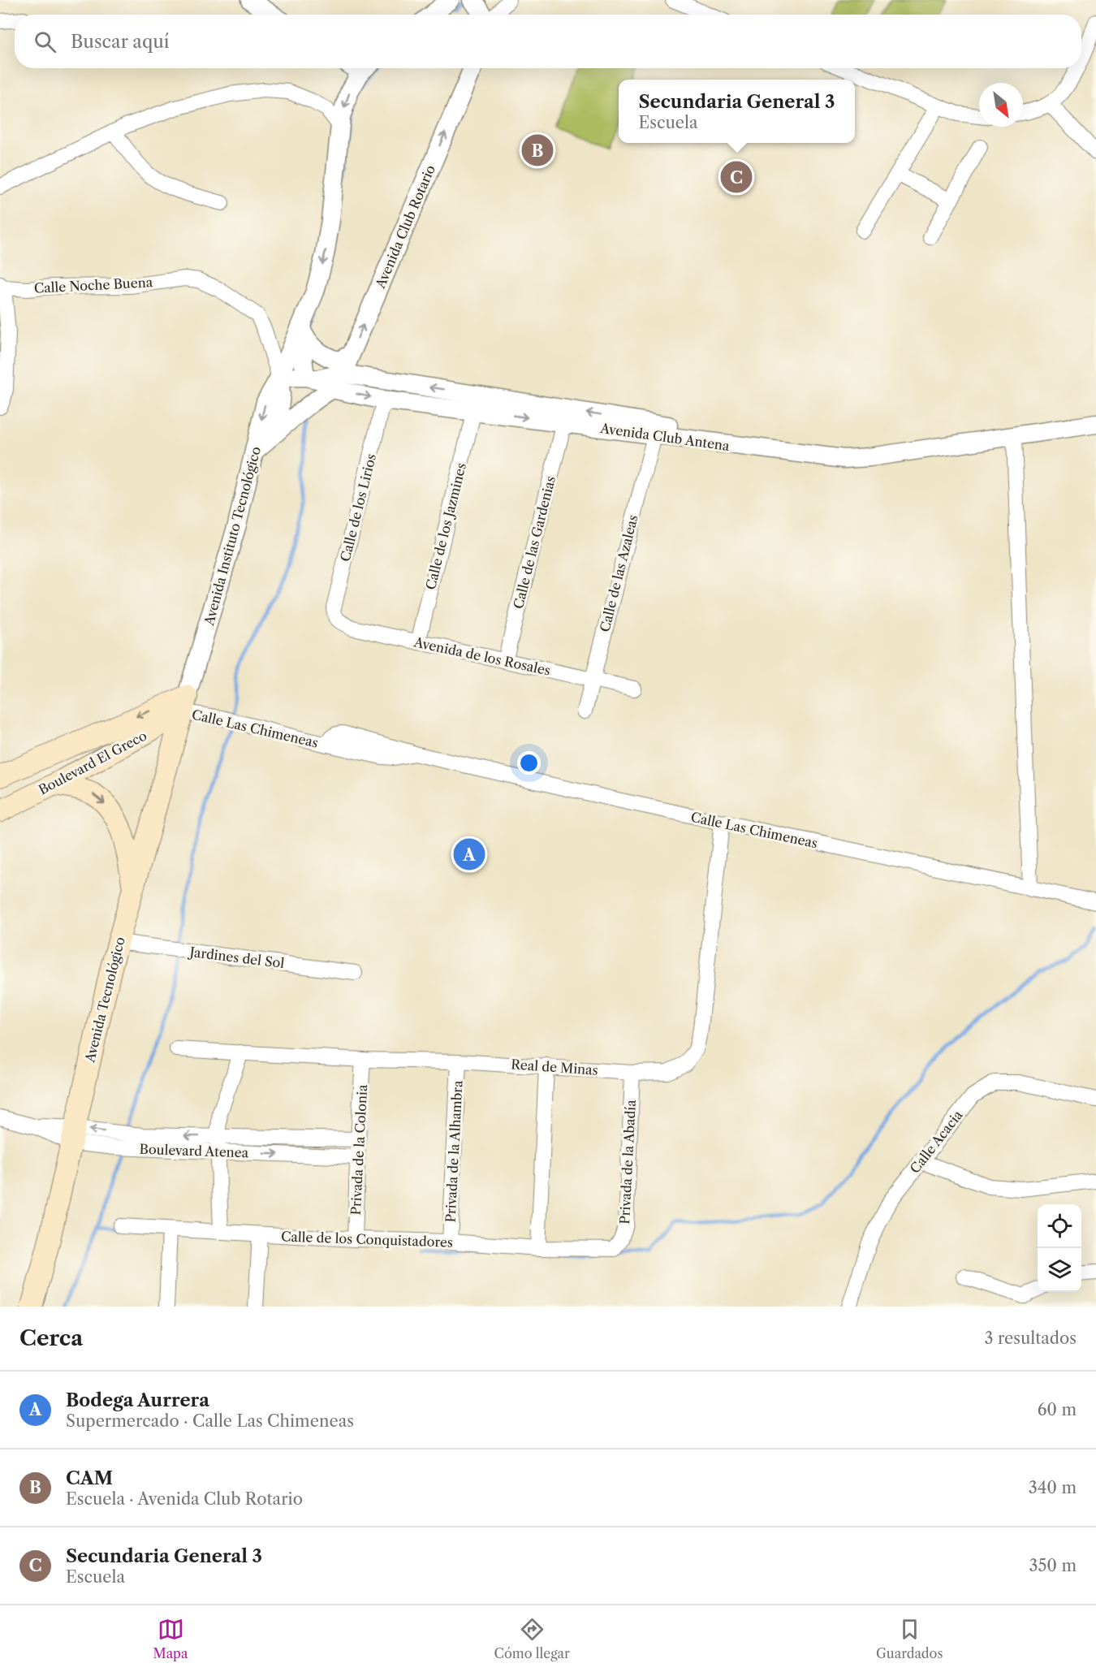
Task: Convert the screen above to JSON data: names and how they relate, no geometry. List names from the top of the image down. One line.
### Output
{"streets":{"main road":["Boulevard El Greco","Avenida Tecnológico"],"street":["Avenida Club Rotario","Calle Noche Buena","Avenida Club Antena","Calle de los Lirios","Calle de los Jazmines","Avenida Instituto Tecnológico","Calle de las Gardenias","Calle de las Azaleas","Avenida de los Rosales","Calle Las Chimeneas","Jardines del Sol","Real de Minas","Calle Acacia","Privada de la Colonia","Boulevard Atenea","Privada de la Alhambra","Privada de la Abadía","Calle de los Conquistadores"]},"crossings":[["Avenida Club Rotario","Avenida Club Antena"],["Calle Noche Buena","Avenida Club Antena"],["Calle Noche Buena","Avenida Instituto Tecnológico"],["Avenida Club Antena","Calle de los Lirios"],["Avenida Club Antena","Calle de los Jazmines"],["Avenida Club Antena","Avenida Instituto Tecnológico"],["Avenida Club Antena","Calle de las Gardenias"],["Avenida Club Antena","Calle de las Azaleas"],["Calle de los Lirios","Avenida de los Rosales"],["Calle de los Jazmines","Avenida de los Rosales"],["Avenida Instituto Tecnológico","Calle Las Chimeneas"],["Avenida Instituto Tecnológico","Boulevard El Greco"],["Avenida Instituto Tecnológico","Avenida Tecnológico"],["Calle de las Gardenias","Avenida de los Rosales"],["Calle de las Azaleas","Avenida de los Rosales"],["Calle Las Chimeneas","Boulevard El Greco"],["Calle Las Chimeneas","Avenida Tecnológico"],["Calle Las Chimeneas","Real de Minas"],["Boulevard El Greco","Avenida Tecnológico"],["Jardines del Sol","Avenida Tecnológico"],["Avenida Tecnológico","Boulevard Atenea"],["Real de Minas","Privada de la Colonia"],["Real de Minas","Privada de la Alhambra"],["Real de Minas","Privada de la Abadía"],["Privada de la Colonia","Boulevard Atenea"],["Privada de la Colonia","Calle de los Conquistadores"],["Privada de la Alhambra","Calle de los Conquistadores"],["Privada de la Abadía","Calle de los Conquistadores"]],"north":"bottom right","page":{"search":"Buscar aquí","popup":["Secundaria General 3","Escuela"],"pins":["B","C","A"],"heading":["Cerca","3 resultados"],"list":[{"mark":"A","name":"Bodega Aurrera","note":"Supermercado · Calle Las Chimeneas","value":"60 m"},{"mark":"B","name":"CAM","note":"Escuela · Avenida Club Rotario","value":"340 m"},{"mark":"C","name":"Secundaria General 3","note":"Escuela","value":"350 m"}],"nav":["Mapa","Cómo llegar","Guardados"]}}
